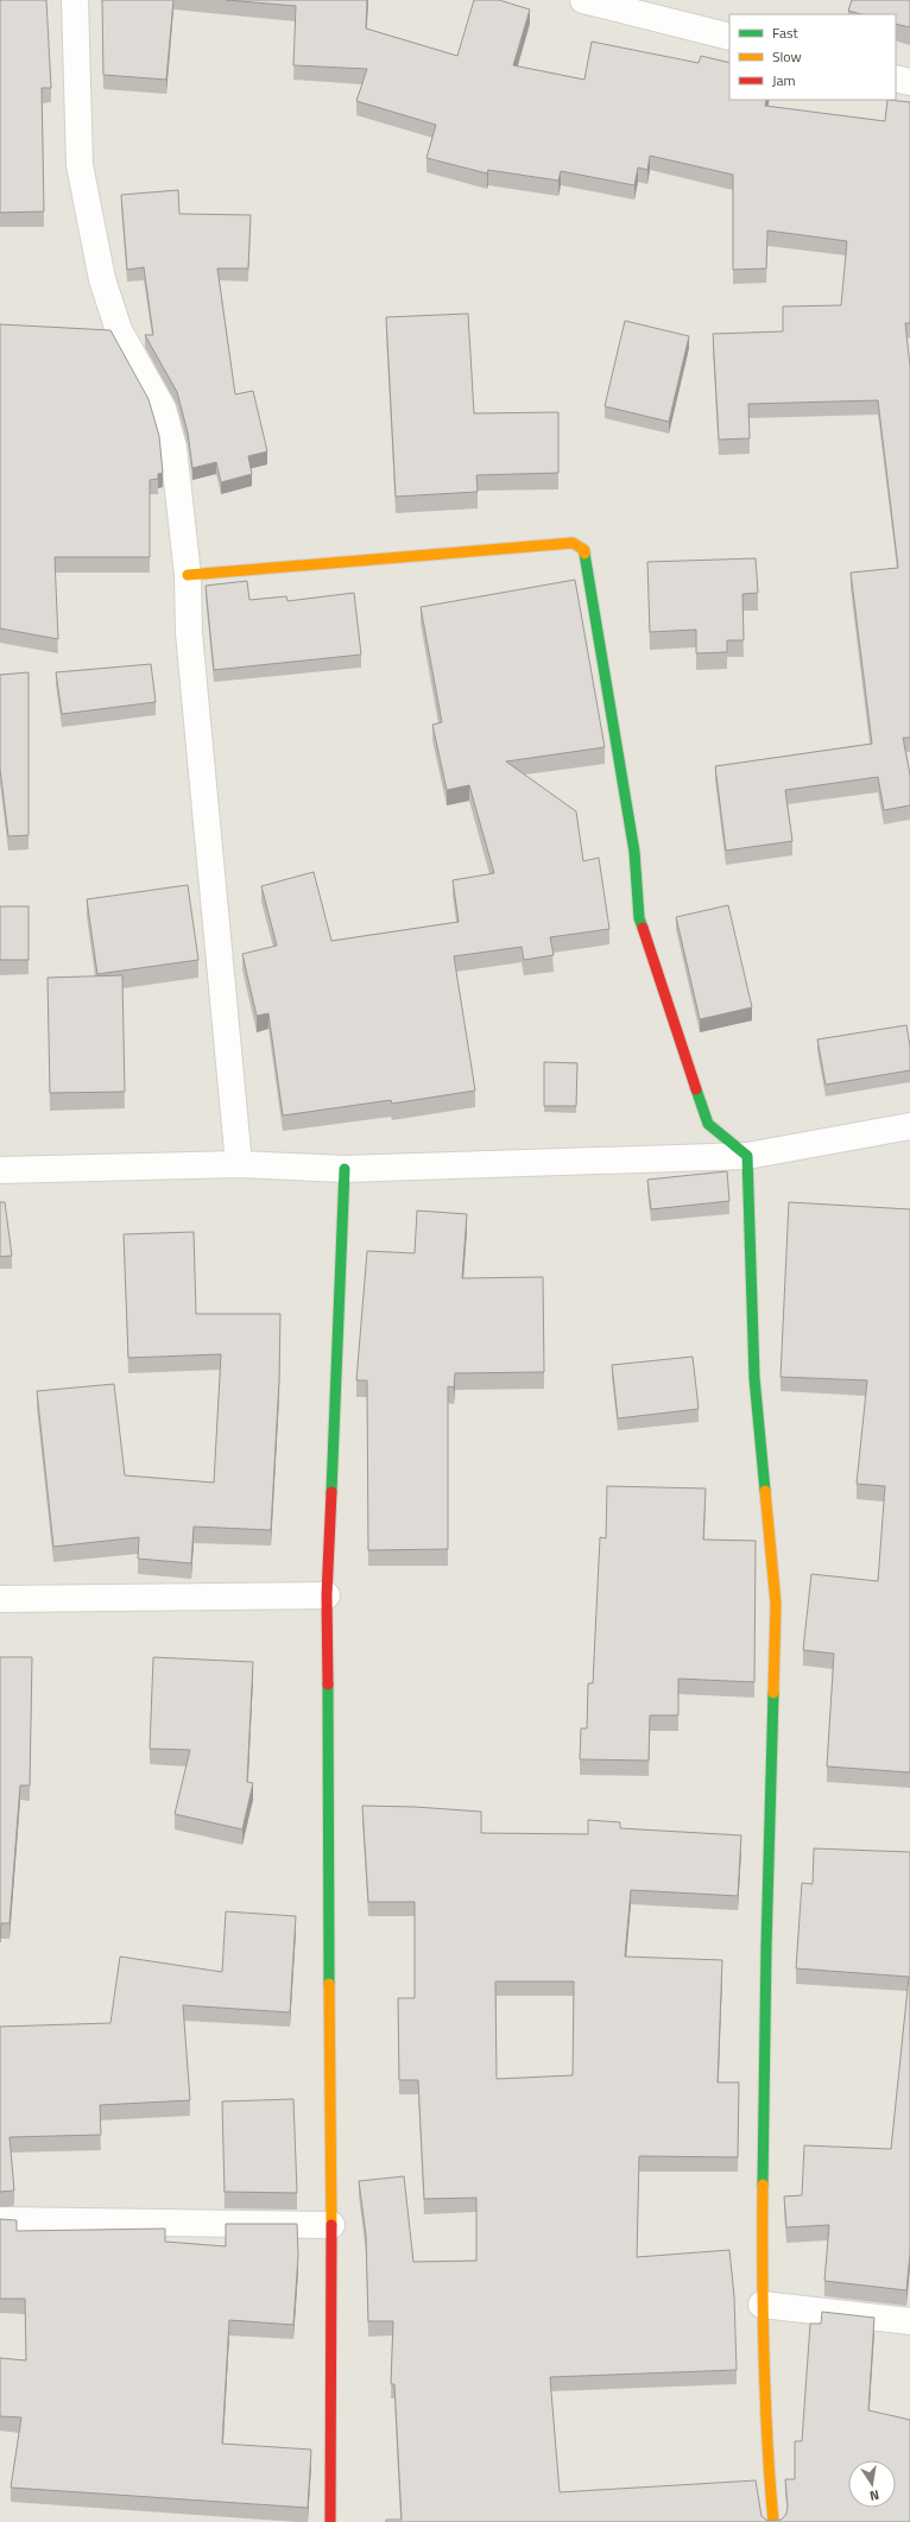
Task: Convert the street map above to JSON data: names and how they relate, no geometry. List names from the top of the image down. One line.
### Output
{"legend":["Fast","Slow","Jam"],"north":"bottom"}
